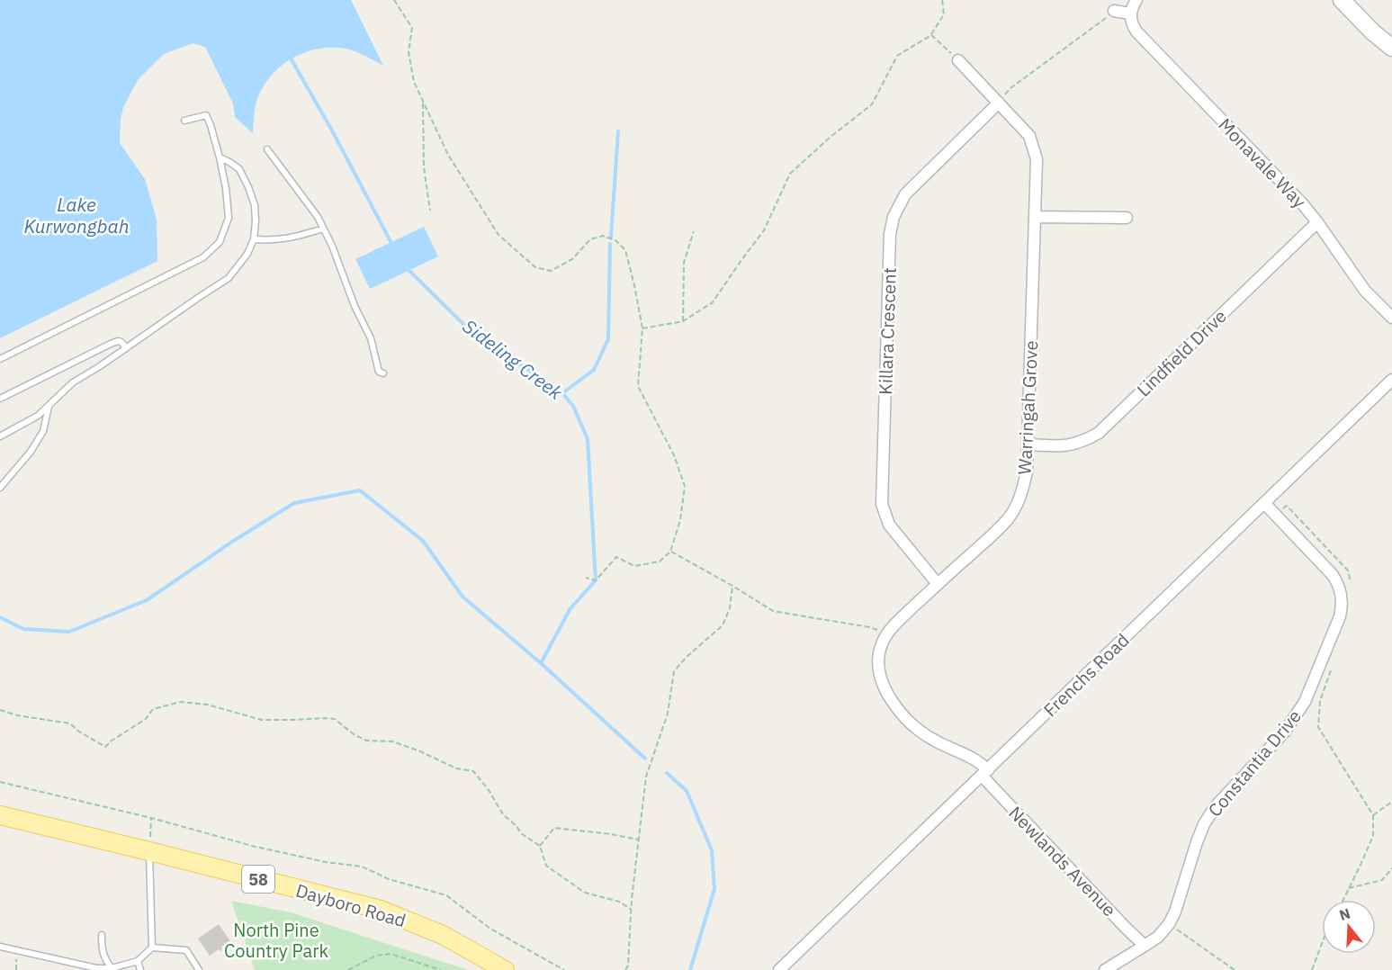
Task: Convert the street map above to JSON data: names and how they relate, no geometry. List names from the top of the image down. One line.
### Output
{"streets":{"main road":["58","Dayboro Road"],"street":["Monavale Way","Killara Crescent","Lindfield Drive","Warringah Grove","Frenchs Road","Constantia Drive","Newlands Avenue"]},"crossings":[["Monavale Way","Lindfield Drive"],["Killara Crescent","Warringah Grove"],["Lindfield Drive","Warringah Grove"],["Warringah Grove","Frenchs Road"],["Warringah Grove","Newlands Avenue"],["Frenchs Road","Constantia Drive"],["Frenchs Road","Newlands Avenue"],["Constantia Drive","Newlands Avenue"]],"water":["Lake Kurwongbah","Sideling Creek"],"parks":["North Pine Country Park"],"north":"top"}
